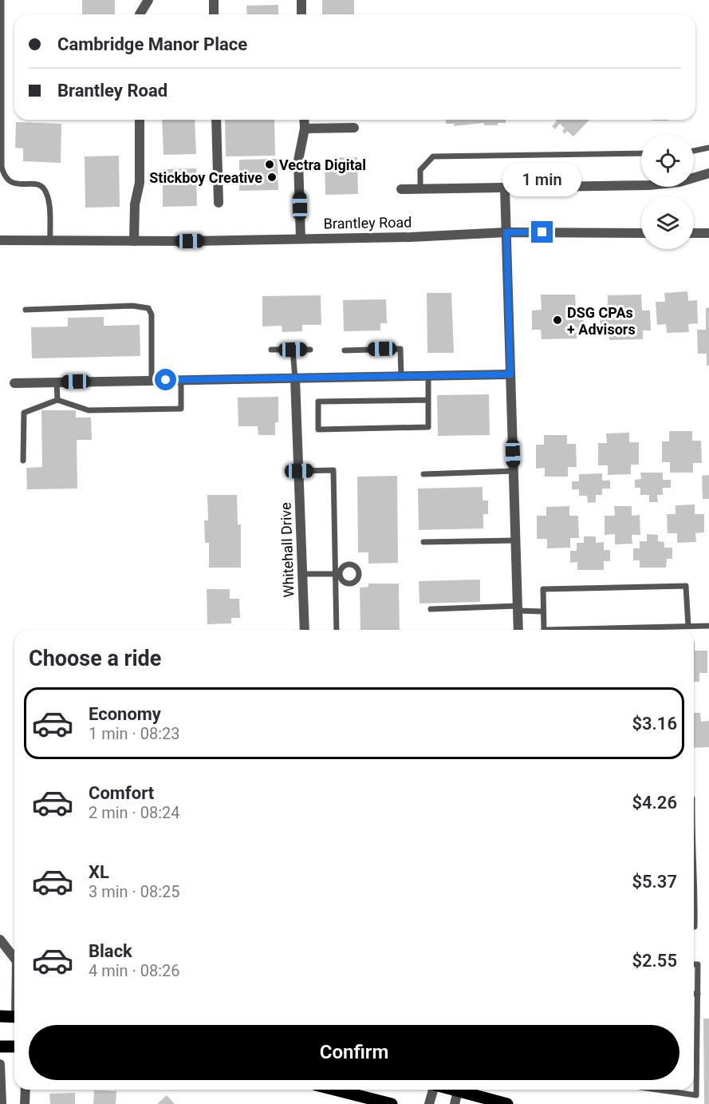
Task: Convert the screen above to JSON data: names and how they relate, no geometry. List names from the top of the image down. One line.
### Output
{"streets":{"street":["Brantley Road","Whitehall Drive"]},"places":["Vectra Digital","Stickboy Creative","DSG CPAs + Advisors"],"page":{"banner":["Cambridge Manor Place","Brantley Road"],"bubble":"1 min","heading":"Choose a ride","list":[{"name":"Economy","note":"1 min · 08:23","value":"$3.16"},{"name":"Comfort","note":"2 min · 08:24","value":"$4.26"},{"name":"XL","note":"3 min · 08:25","value":"$5.37"},{"name":"Black","note":"4 min · 08:26","value":"$2.55"}],"buttons":"Confirm"}}
